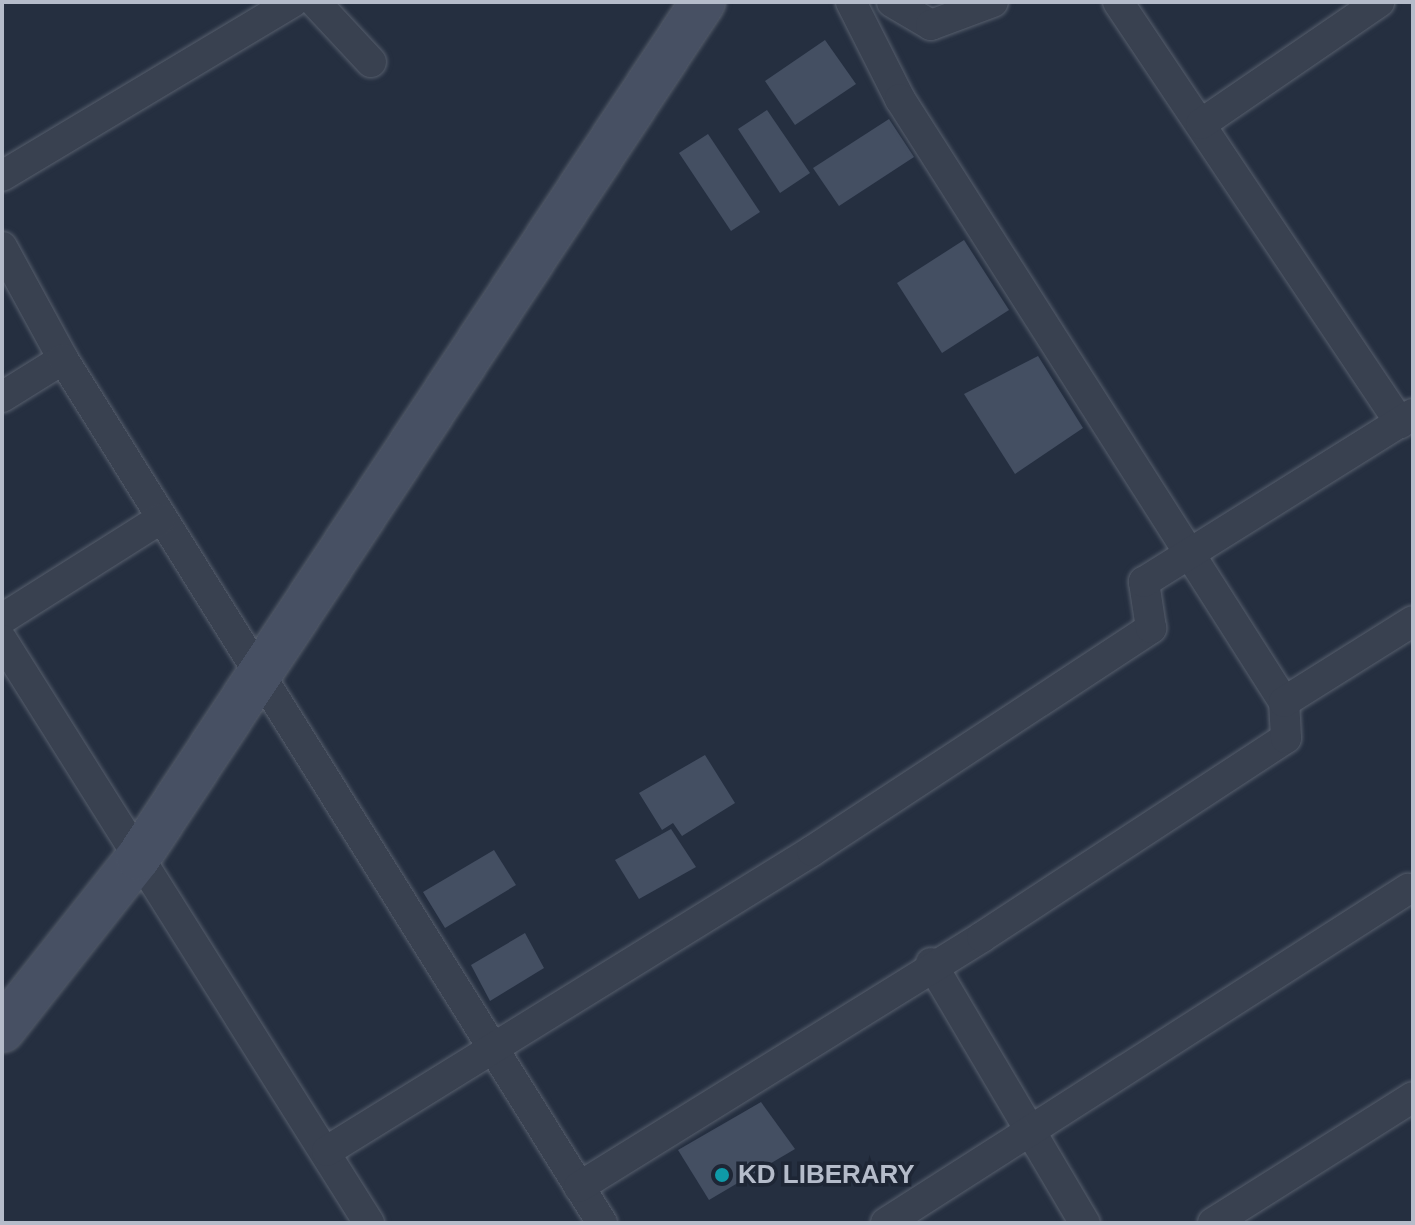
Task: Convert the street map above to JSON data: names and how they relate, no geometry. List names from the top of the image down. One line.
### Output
{"places":["KD LIBERARY"]}
